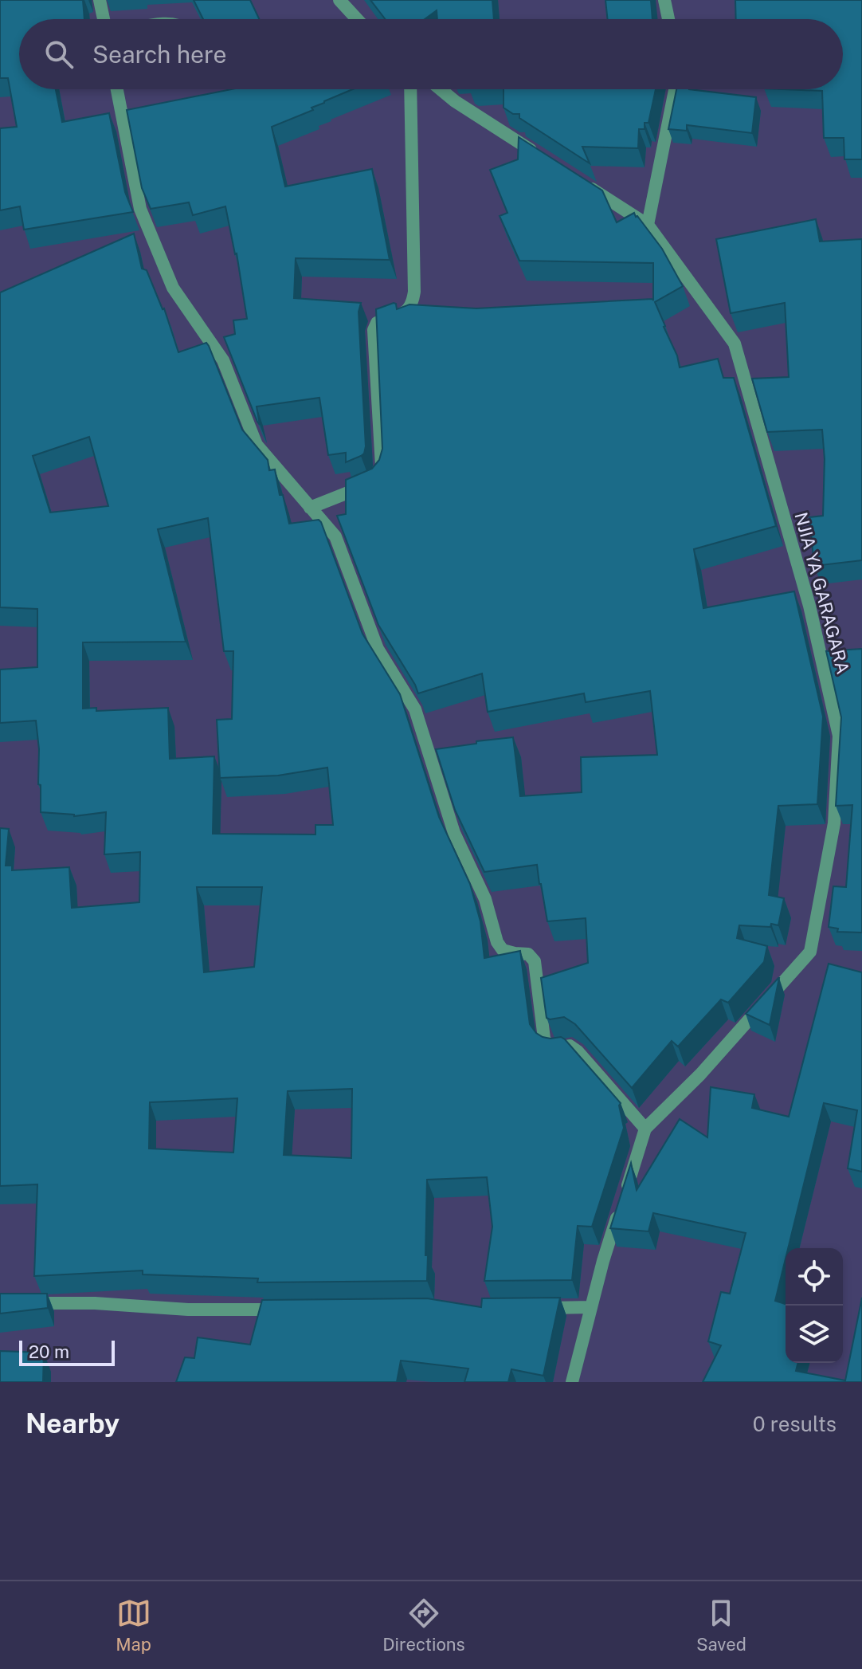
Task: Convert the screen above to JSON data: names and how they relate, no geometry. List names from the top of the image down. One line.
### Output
{"streets":{"street":["NJIA YA GARAGARA"]},"scale_bar":"20 m","page":{"search":"Search here","scale":"20 m","heading":["Nearby","0 results"],"nav":["Map","Directions","Saved"]}}
